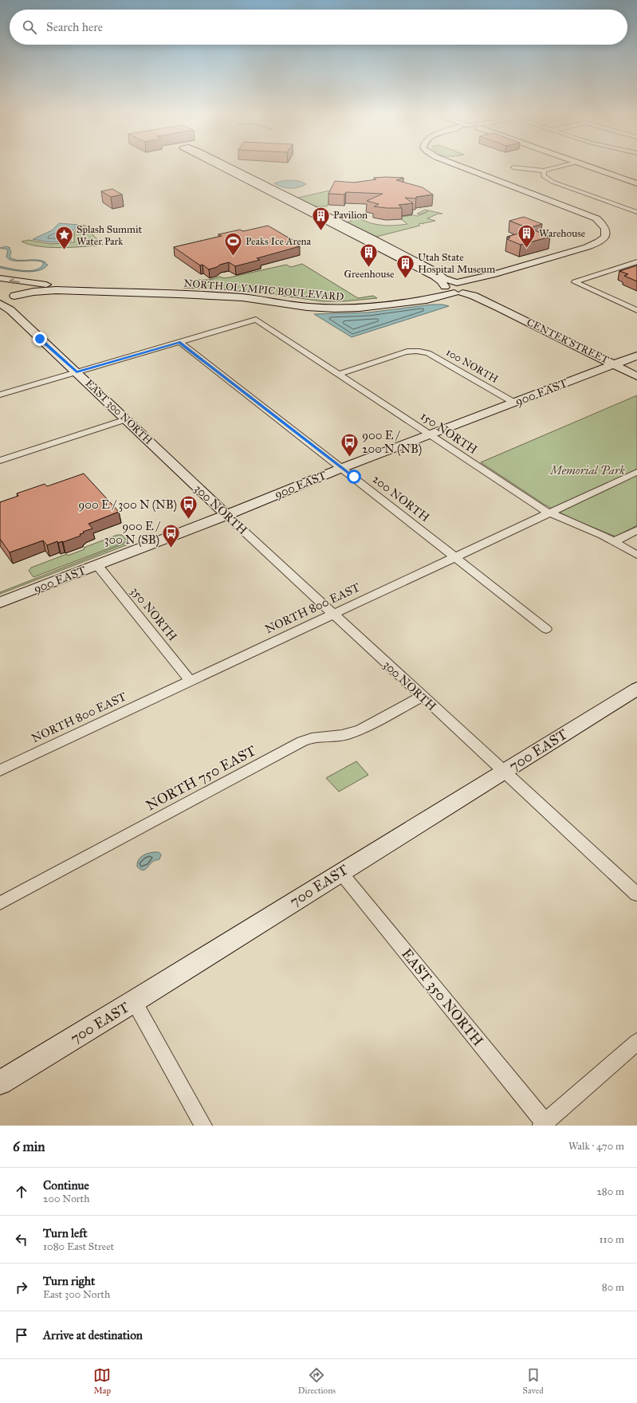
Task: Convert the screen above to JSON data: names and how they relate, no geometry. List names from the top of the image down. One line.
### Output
{"streets":{"street":["NORTH OLYMPIC BOULEVARD","CENTER STREET","100 NORTH","900 EAST","EAST 300 NORTH","150 NORTH","200 NORTH","300 NORTH","NORTH 800 EAST","350 NORTH","700 EAST","NORTH 750 EAST","EAST 350 NORTH"]},"crossings":[["NORTH OLYMPIC BOULEVARD","CENTER STREET"],["CENTER STREET","900 EAST"],["100 NORTH","900 EAST"],["100 NORTH","150 NORTH"],["900 EAST","150 NORTH"],["900 EAST","200 NORTH"],["900 EAST","300 NORTH"],["900 EAST","350 NORTH"],["EAST 300 NORTH","300 NORTH"],["150 NORTH","200 NORTH"],["150 NORTH","NORTH 800 EAST"],["200 NORTH","NORTH 800 EAST"],["300 NORTH","NORTH 800 EAST"],["300 NORTH","700 EAST"],["300 NORTH","NORTH 750 EAST"],["NORTH 800 EAST","350 NORTH"],["700 EAST","EAST 350 NORTH"]],"parks":["Memorial Park"],"places":{"building":["Pavilion","Warehouse","Greenhouse","Utah State Hospital Museum"],"place":["Splash Summit Water Park"],"sports":["Peaks Ice Arena"],"bus stop":["900 E / 200 N (NB)","900 E / 300 N (NB)","900 E / 300 N (SB)"]},"page":{"search":"Search here","heading":["6 min","Walk · 470 m"],"list":[["Continue","200 North","280 m"],["Turn left","1080 East Street","110 m"],["Turn right","East 300 North","80 m"],"Arrive at destination"],"nav":["Map","Directions","Saved"]}}
